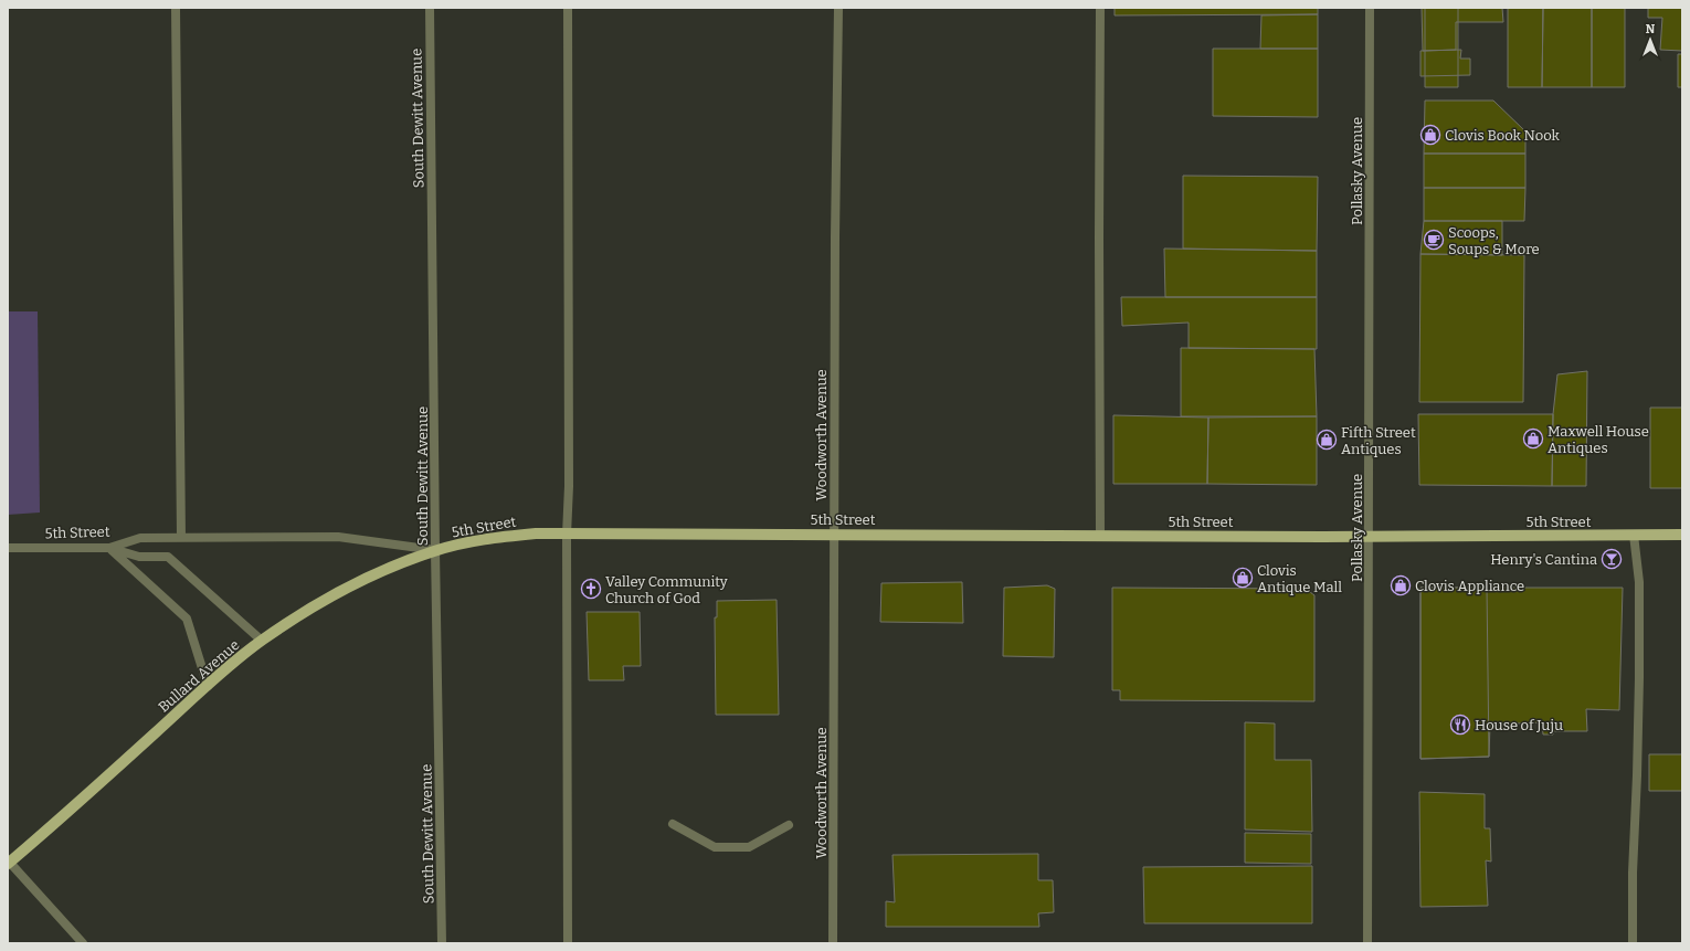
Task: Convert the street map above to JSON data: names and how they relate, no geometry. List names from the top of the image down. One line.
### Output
{"streets":{"main road":["5th Street","Bullard Avenue"],"street":["South Dewitt Avenue","Pollasky Avenue","Woodworth Avenue"]},"crossings":[["South Dewitt Avenue","5th Street"],["South Dewitt Avenue","Bullard Avenue"],["Pollasky Avenue","5th Street"],["Woodworth Avenue","5th Street"],["5th Street","Bullard Avenue"]],"places":{"shop":["Clovis Book Nook","Maxwell House Antiques","Fifth Street Antiques","Clovis Antique Mall","Clovis Appliance"],"cafe":["Scoops, Soups & More"],"bar":["Henry's Cantina"],"church":["Valley Community Church of God"],"restaurant":["House of Juju"]},"north":"top"}
